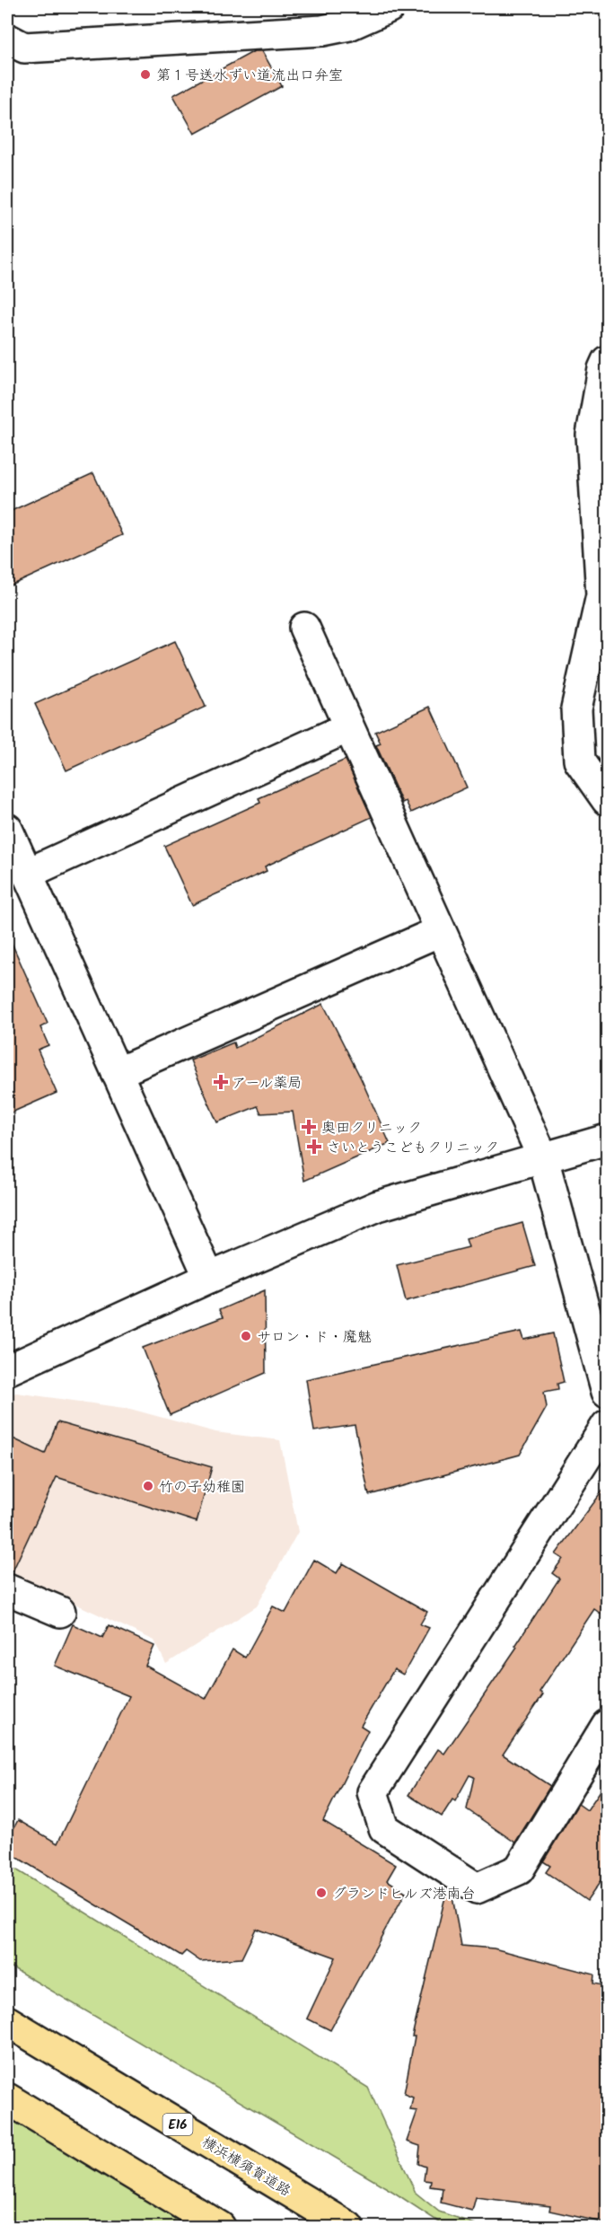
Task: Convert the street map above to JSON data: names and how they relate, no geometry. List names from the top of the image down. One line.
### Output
{"streets":{"highway":["E16","横浜横須賀道路"]},"places":{"other":["第１号送水ずい道流出口弁室","サロン・ド・魔魅","竹の子幼稚園","グランドヒルズ港南台"],"health":["アール薬局","奥田クリニック","さいとうこどもクリニック"]}}
